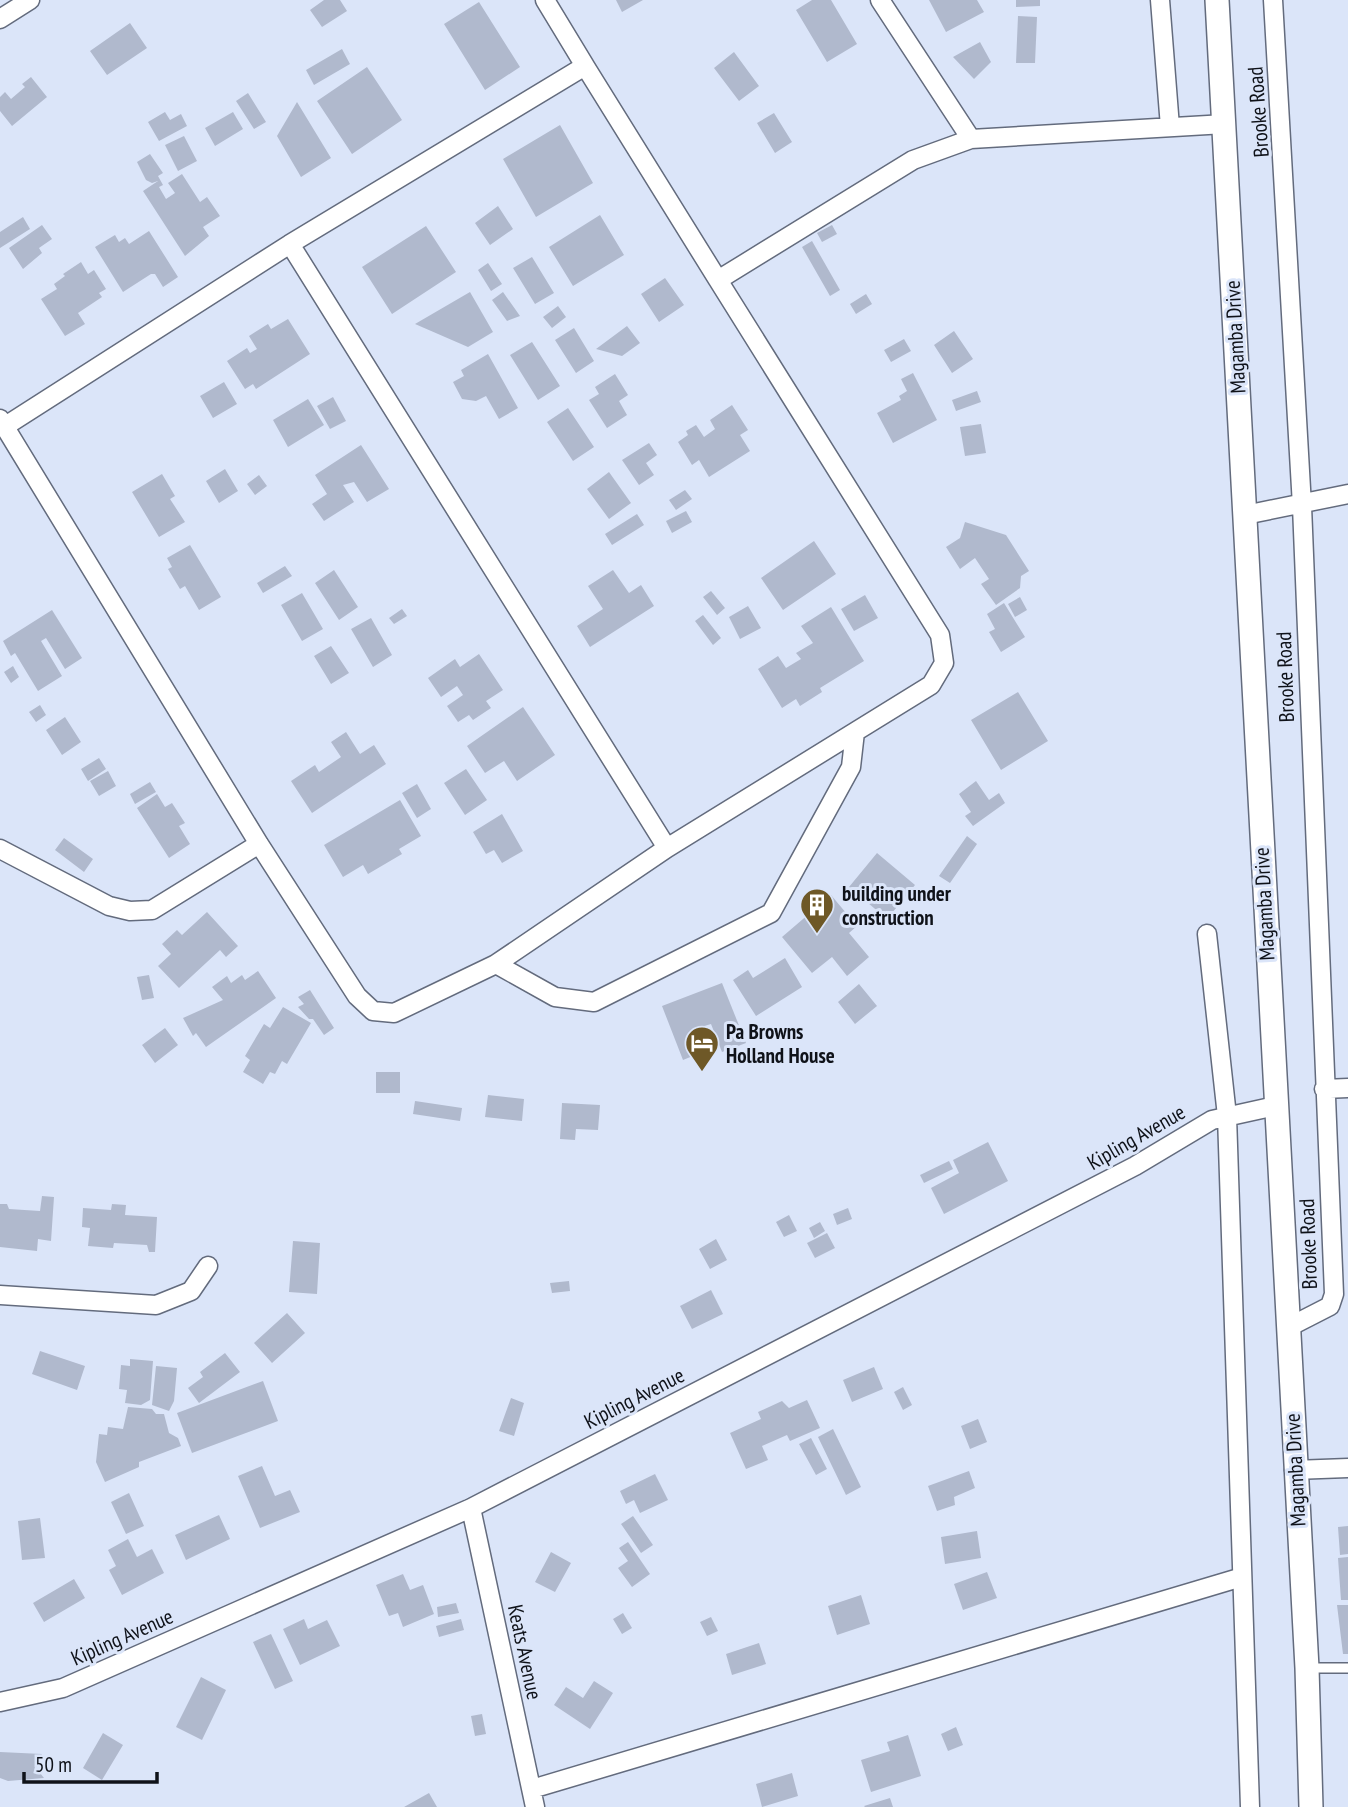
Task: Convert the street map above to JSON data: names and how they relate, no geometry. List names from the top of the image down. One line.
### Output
{"streets":{"street":["Brooke Road","Magamba Drive","Kipling Avenue","Keats Avenue"]},"crossings":[["Brooke Road","Magamba Drive"],["Magamba Drive","Kipling Avenue"],["Kipling Avenue","Keats Avenue"]],"places":{"building":["building under construction"],"hotel":["Pa Browns Holland House"]},"scale_bar":"50 m"}
